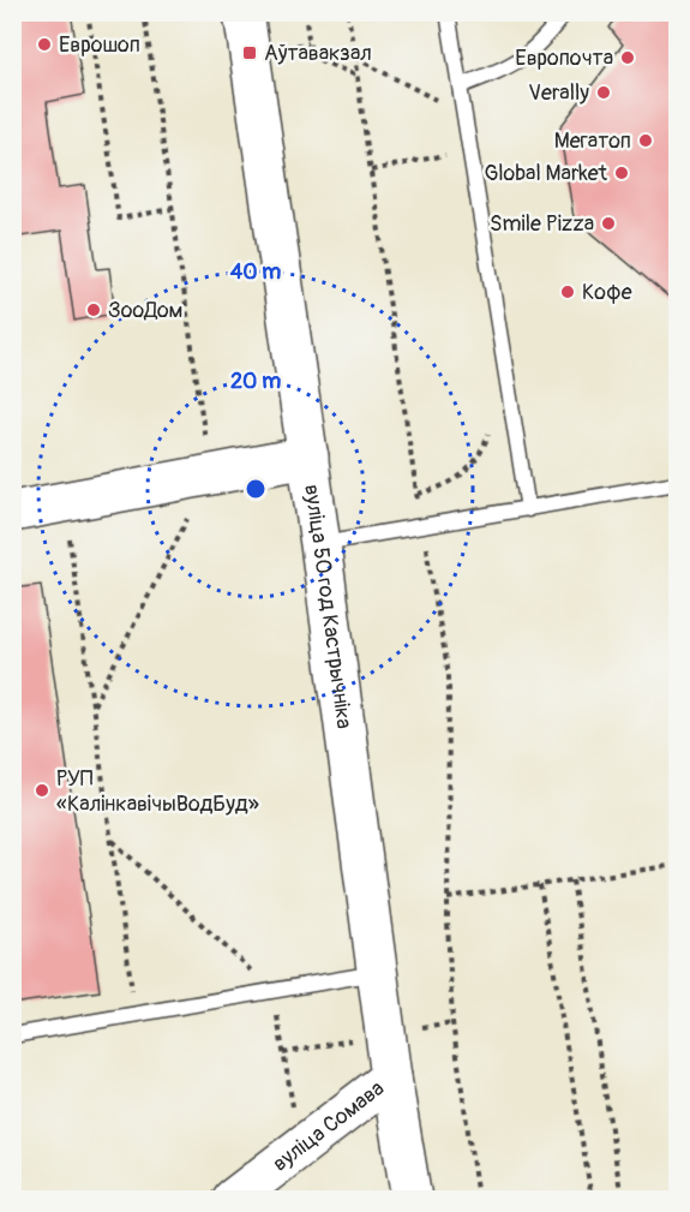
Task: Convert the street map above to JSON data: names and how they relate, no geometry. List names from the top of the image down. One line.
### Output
{"streets":{"main road":["вуліца 50 год Кастрычніка","вуліца Сомава"]},"crossings":[["вуліца 50 год Кастрычніка","вуліца Сомава"]],"places":{"other":["Еврошоп","Европочта","Verally","Мегатоп","Globаl Market","Smile Pizza","Кофе","ЗооДом","РУП «КалінкавічыВодБуд»"],"transit":["Аўтавакзал"]},"rings":["40 m","20 m"]}
